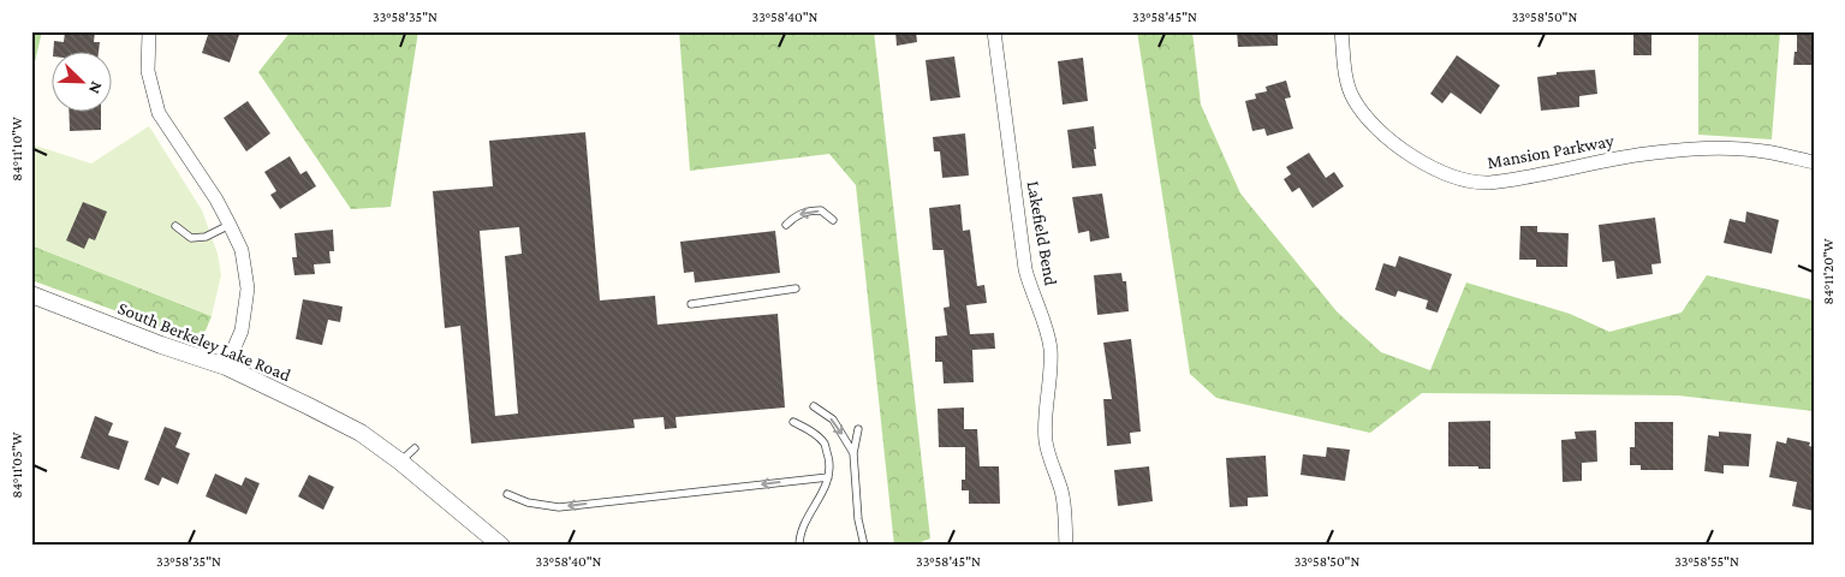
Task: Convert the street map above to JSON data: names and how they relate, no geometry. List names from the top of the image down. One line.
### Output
{"streets":{"street":["Mansion Parkway","Lakefield Bend","South Berkeley Lake Road"]},"north":"bottom right","coordinates":["33°58'35\"N","33°58'40\"N","33°58'45\"N","33°58'50\"N","84°11'10\"W","84°11'20\"W","84°11'05\"W","33°58'55\"N"]}
